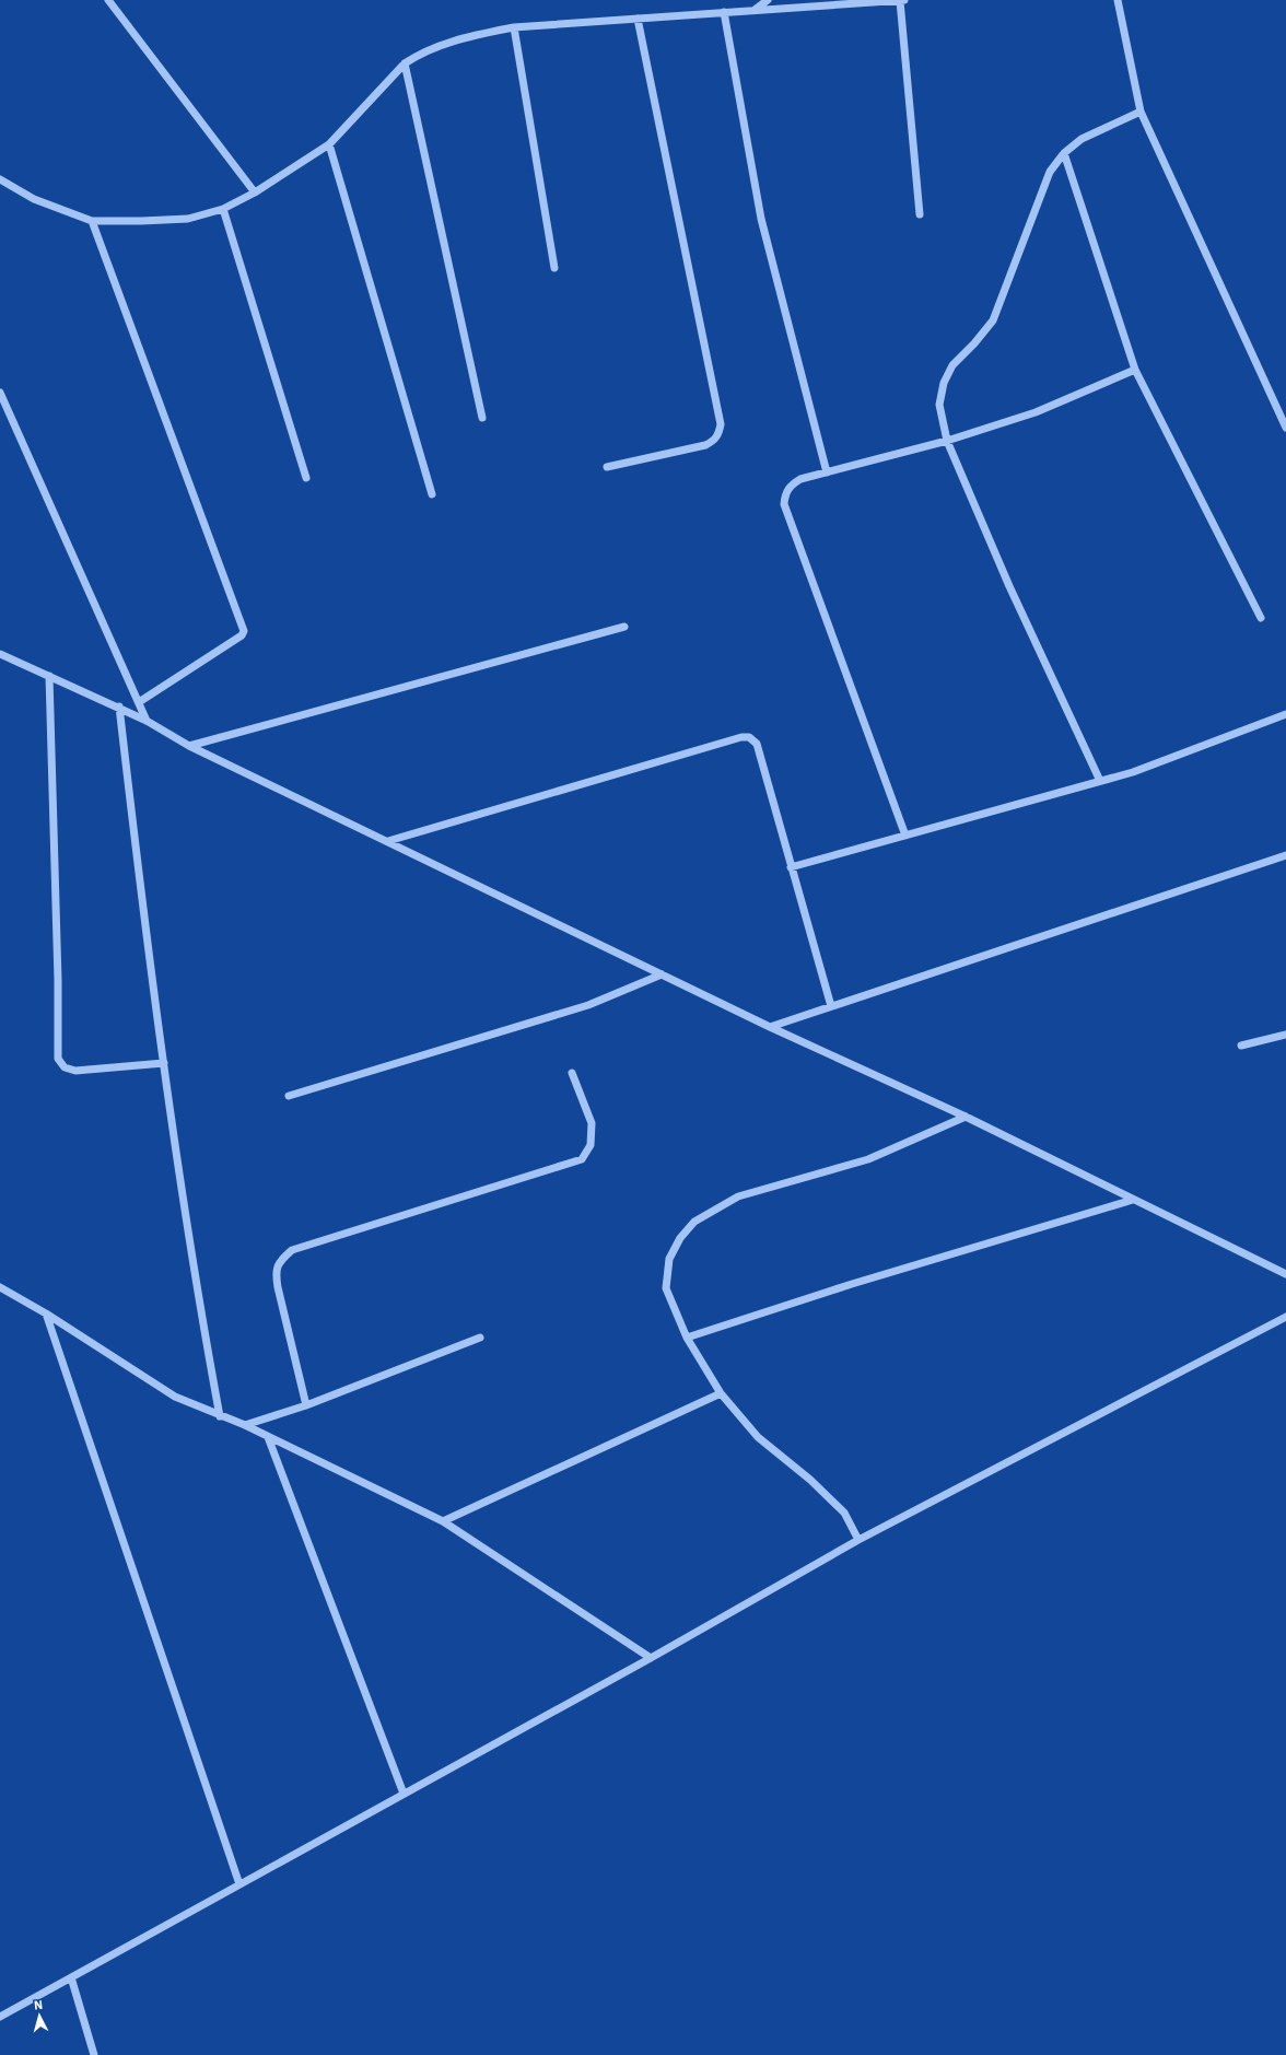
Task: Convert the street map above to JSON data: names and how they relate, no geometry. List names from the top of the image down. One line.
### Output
{"north":"top"}
